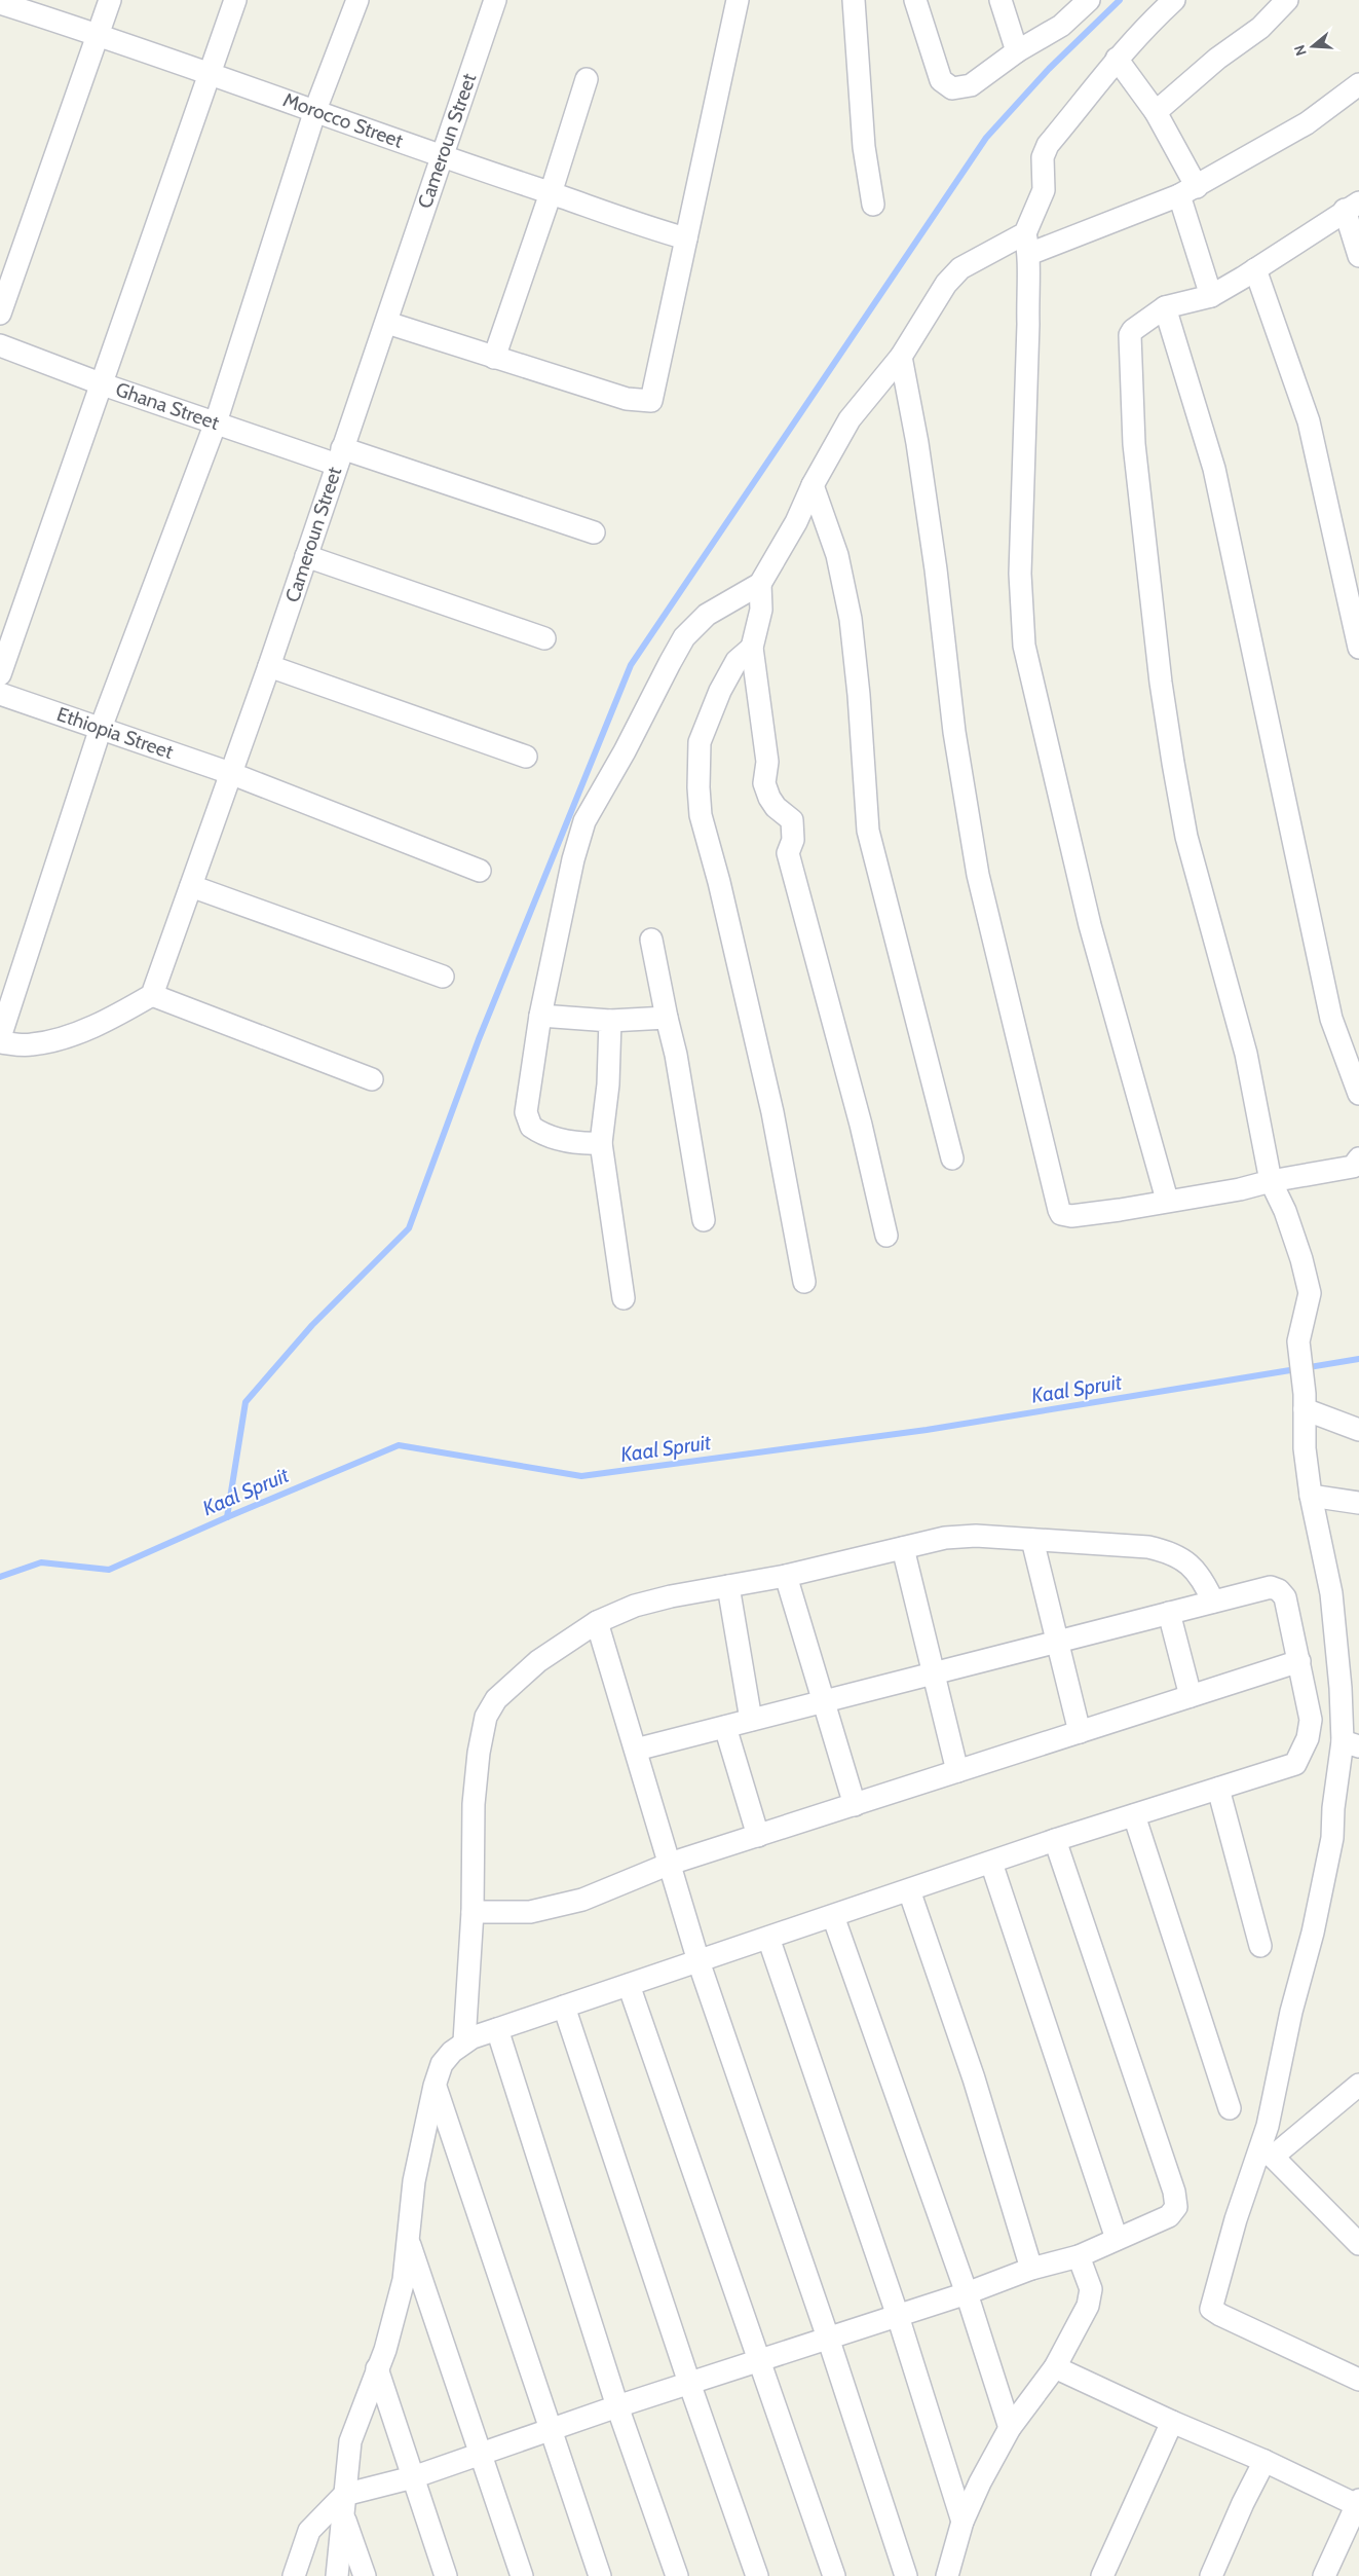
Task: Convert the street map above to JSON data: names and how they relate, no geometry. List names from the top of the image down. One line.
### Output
{"streets":{"street":["Morocco Street","Cameroun Street","Ghana Street","Ethiopia Street"]},"crossings":[["Morocco Street","Cameroun Street"],["Cameroun Street","Ghana Street"],["Cameroun Street","Ethiopia Street"]],"water":["Kaal Spruit"],"north":"left"}
